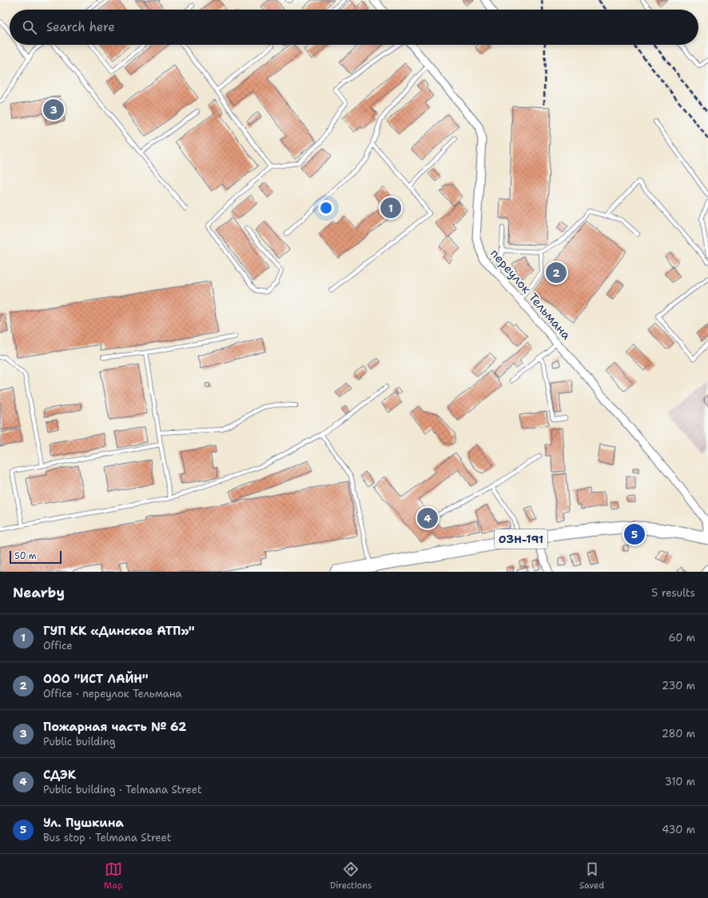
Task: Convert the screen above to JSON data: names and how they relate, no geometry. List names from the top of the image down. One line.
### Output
{"streets":{"main road":["03Н-191"],"street":["переулок Тельмана"]},"crossings":[["переулок Тельмана","03Н-191"]],"scale_bar":"50 m","page":{"search":"Search here","pins":["3","1","2","4","5"],"scale":"50 m","heading":["Nearby","5 results"],"list":[{"mark":"1","name":"ГУП КК «Динское АТП»\"","note":"Office","value":"60 m"},{"mark":"2","name":"ООО \"ИСТ ЛАЙН\"","note":"Office · переулок Тельмана","value":"230 m"},{"mark":"3","name":"Пожарная часть № 62","note":"Public building","value":"280 m"},{"mark":"4","name":"СДЭК","note":"Public building · Telmana Street","value":"310 m"},{"mark":"5","name":"Ул. Пушкина","note":"Bus stop · Telmana Street","value":"430 m"}],"nav":["Map","Directions","Saved"]}}
